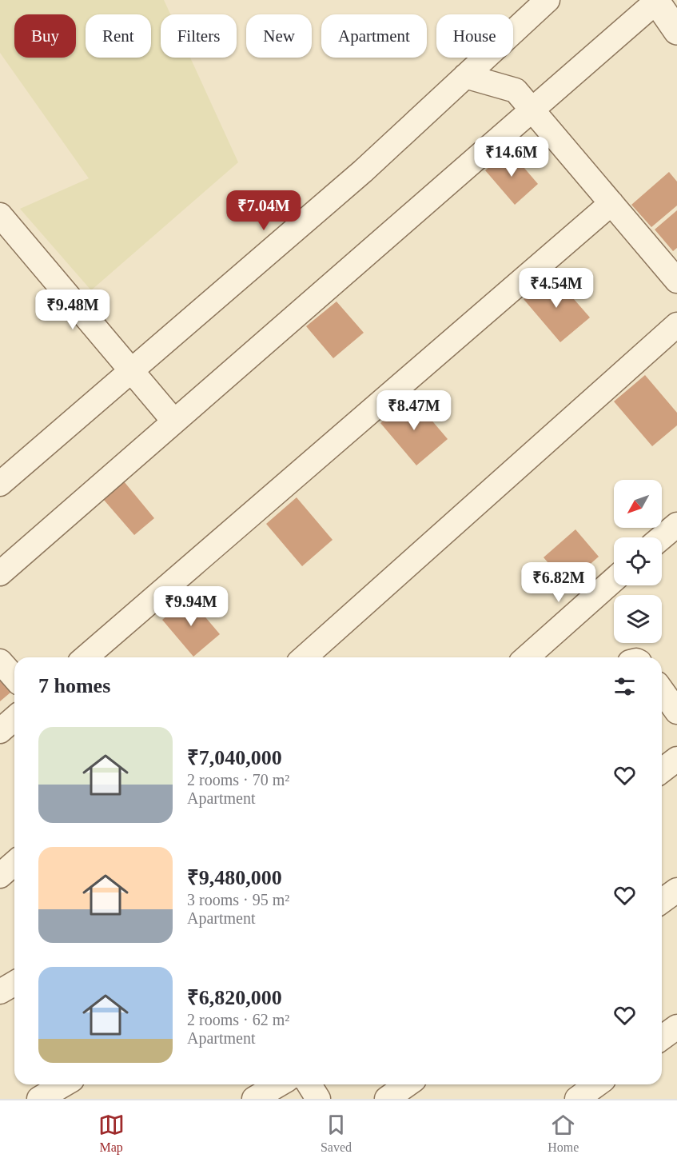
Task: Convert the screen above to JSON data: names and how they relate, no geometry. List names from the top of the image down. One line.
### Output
{"north":"bottom left","page":{"chip":["Buy","Rent","Filters","New","Apartment","House"],"price":["₹14.6M","₹7.04M","₹4.54M","₹9.48M","₹8.47M","₹6.82M","₹9.94M"],"heading":"7 homes","list":[{"name":"₹7,040,000","note":"2 rooms · 70 m² · Apartment"},{"name":"₹9,480,000","note":"3 rooms · 95 m² · Apartment"},{"name":"₹6,820,000","note":"2 rooms · 62 m² · Apartment"}],"tabs":["Map","Saved","Home"]}}
